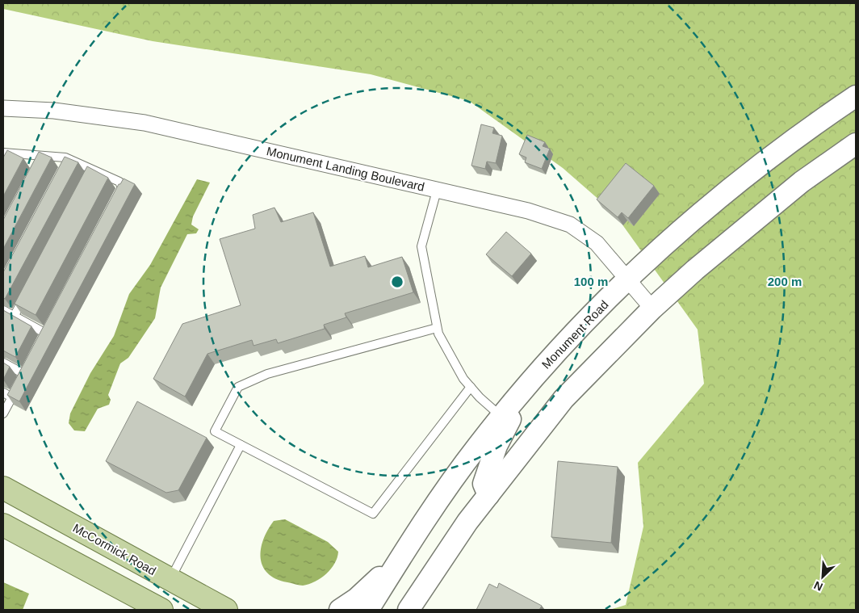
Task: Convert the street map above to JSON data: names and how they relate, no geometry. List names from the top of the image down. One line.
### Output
{"streets":{"main road":["Monument Road","McCormick Road"],"street":["Monument Landing Boulevard"]},"crossings":[["Monument Landing Boulevard","Monument Road"]],"north":"bottom left","rings":["100 m","200 m"]}
